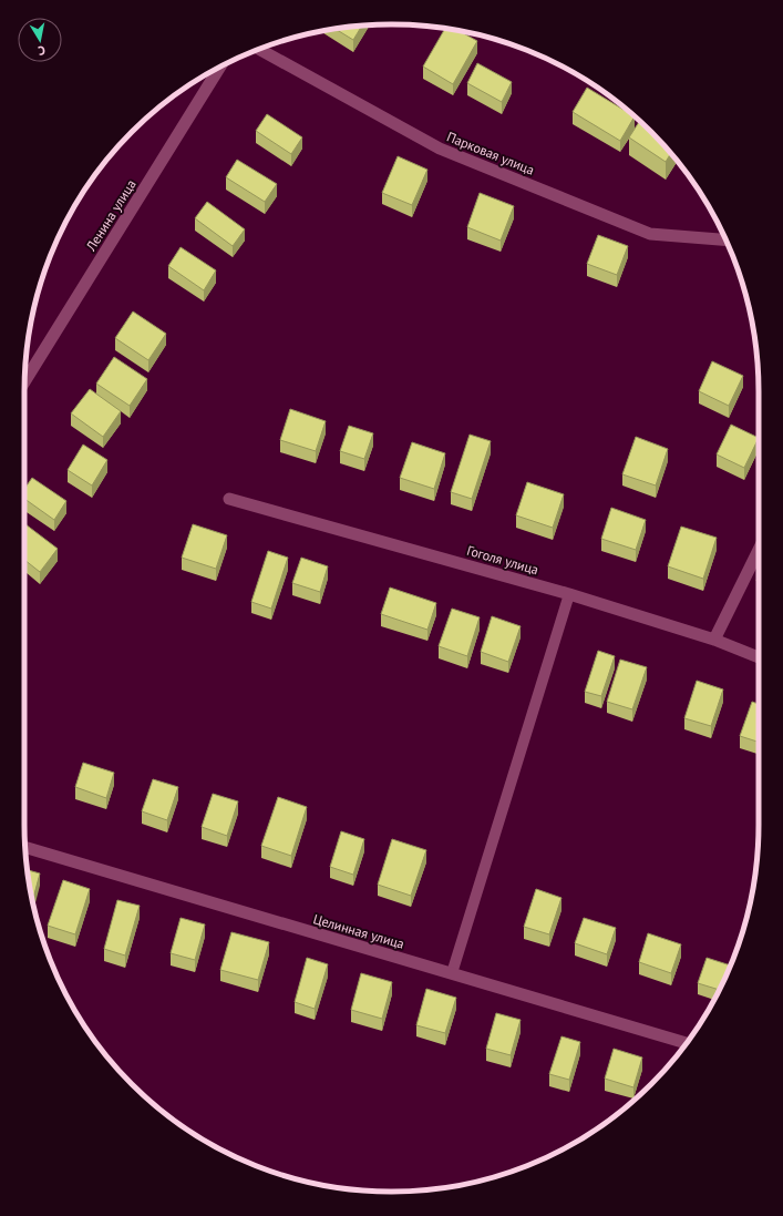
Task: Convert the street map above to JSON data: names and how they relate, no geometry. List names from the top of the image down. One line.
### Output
{"streets":{"street":["Парковая улица","Ленина улица","Гоголя улица","Целинная улица"]},"north":"bottom"}
